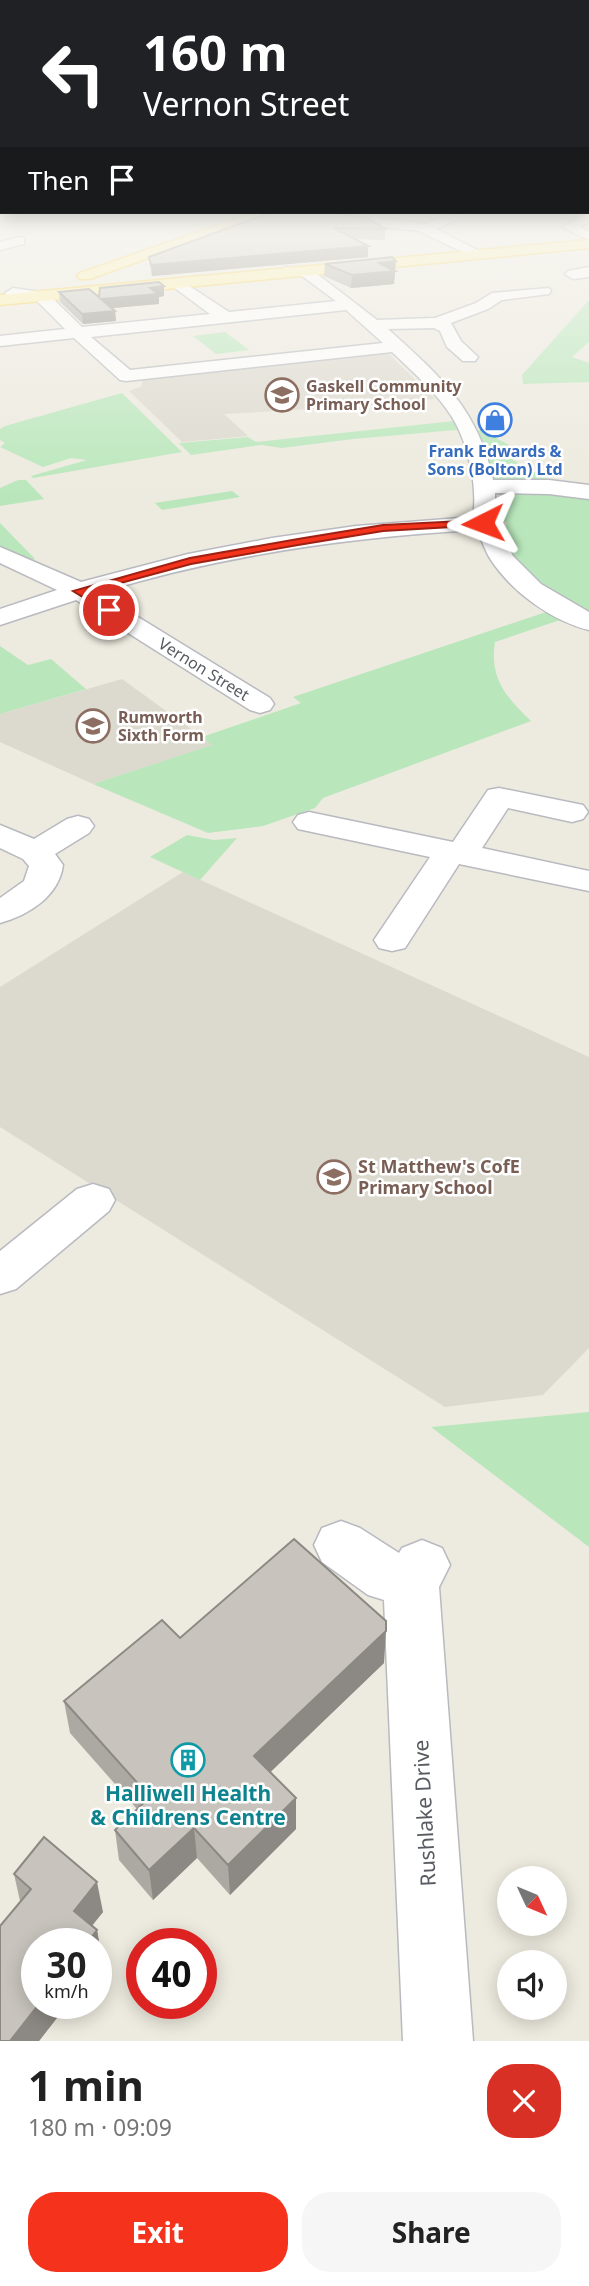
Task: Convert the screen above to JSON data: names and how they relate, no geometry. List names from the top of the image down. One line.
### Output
{"streets":{"street":["Vernon Street","Rushlake Drive"]},"places":{"school or university":["Gaskell Community Primary School","Rumworth Sixth Form","St Matthew's CofE Primary School"],"shop":["Frank Edwards & Sons (Bolton) Ltd"],"building":["Halliwell Health & Childrens Centre"]},"north":"bottom right","page":{"turn":["160 m","Vernon Street"],"then":"Then","speed":"30 km/h","limit":"40","heading":["1 min","180 m · 09:09"],"buttons":["Exit","Share"]}}
